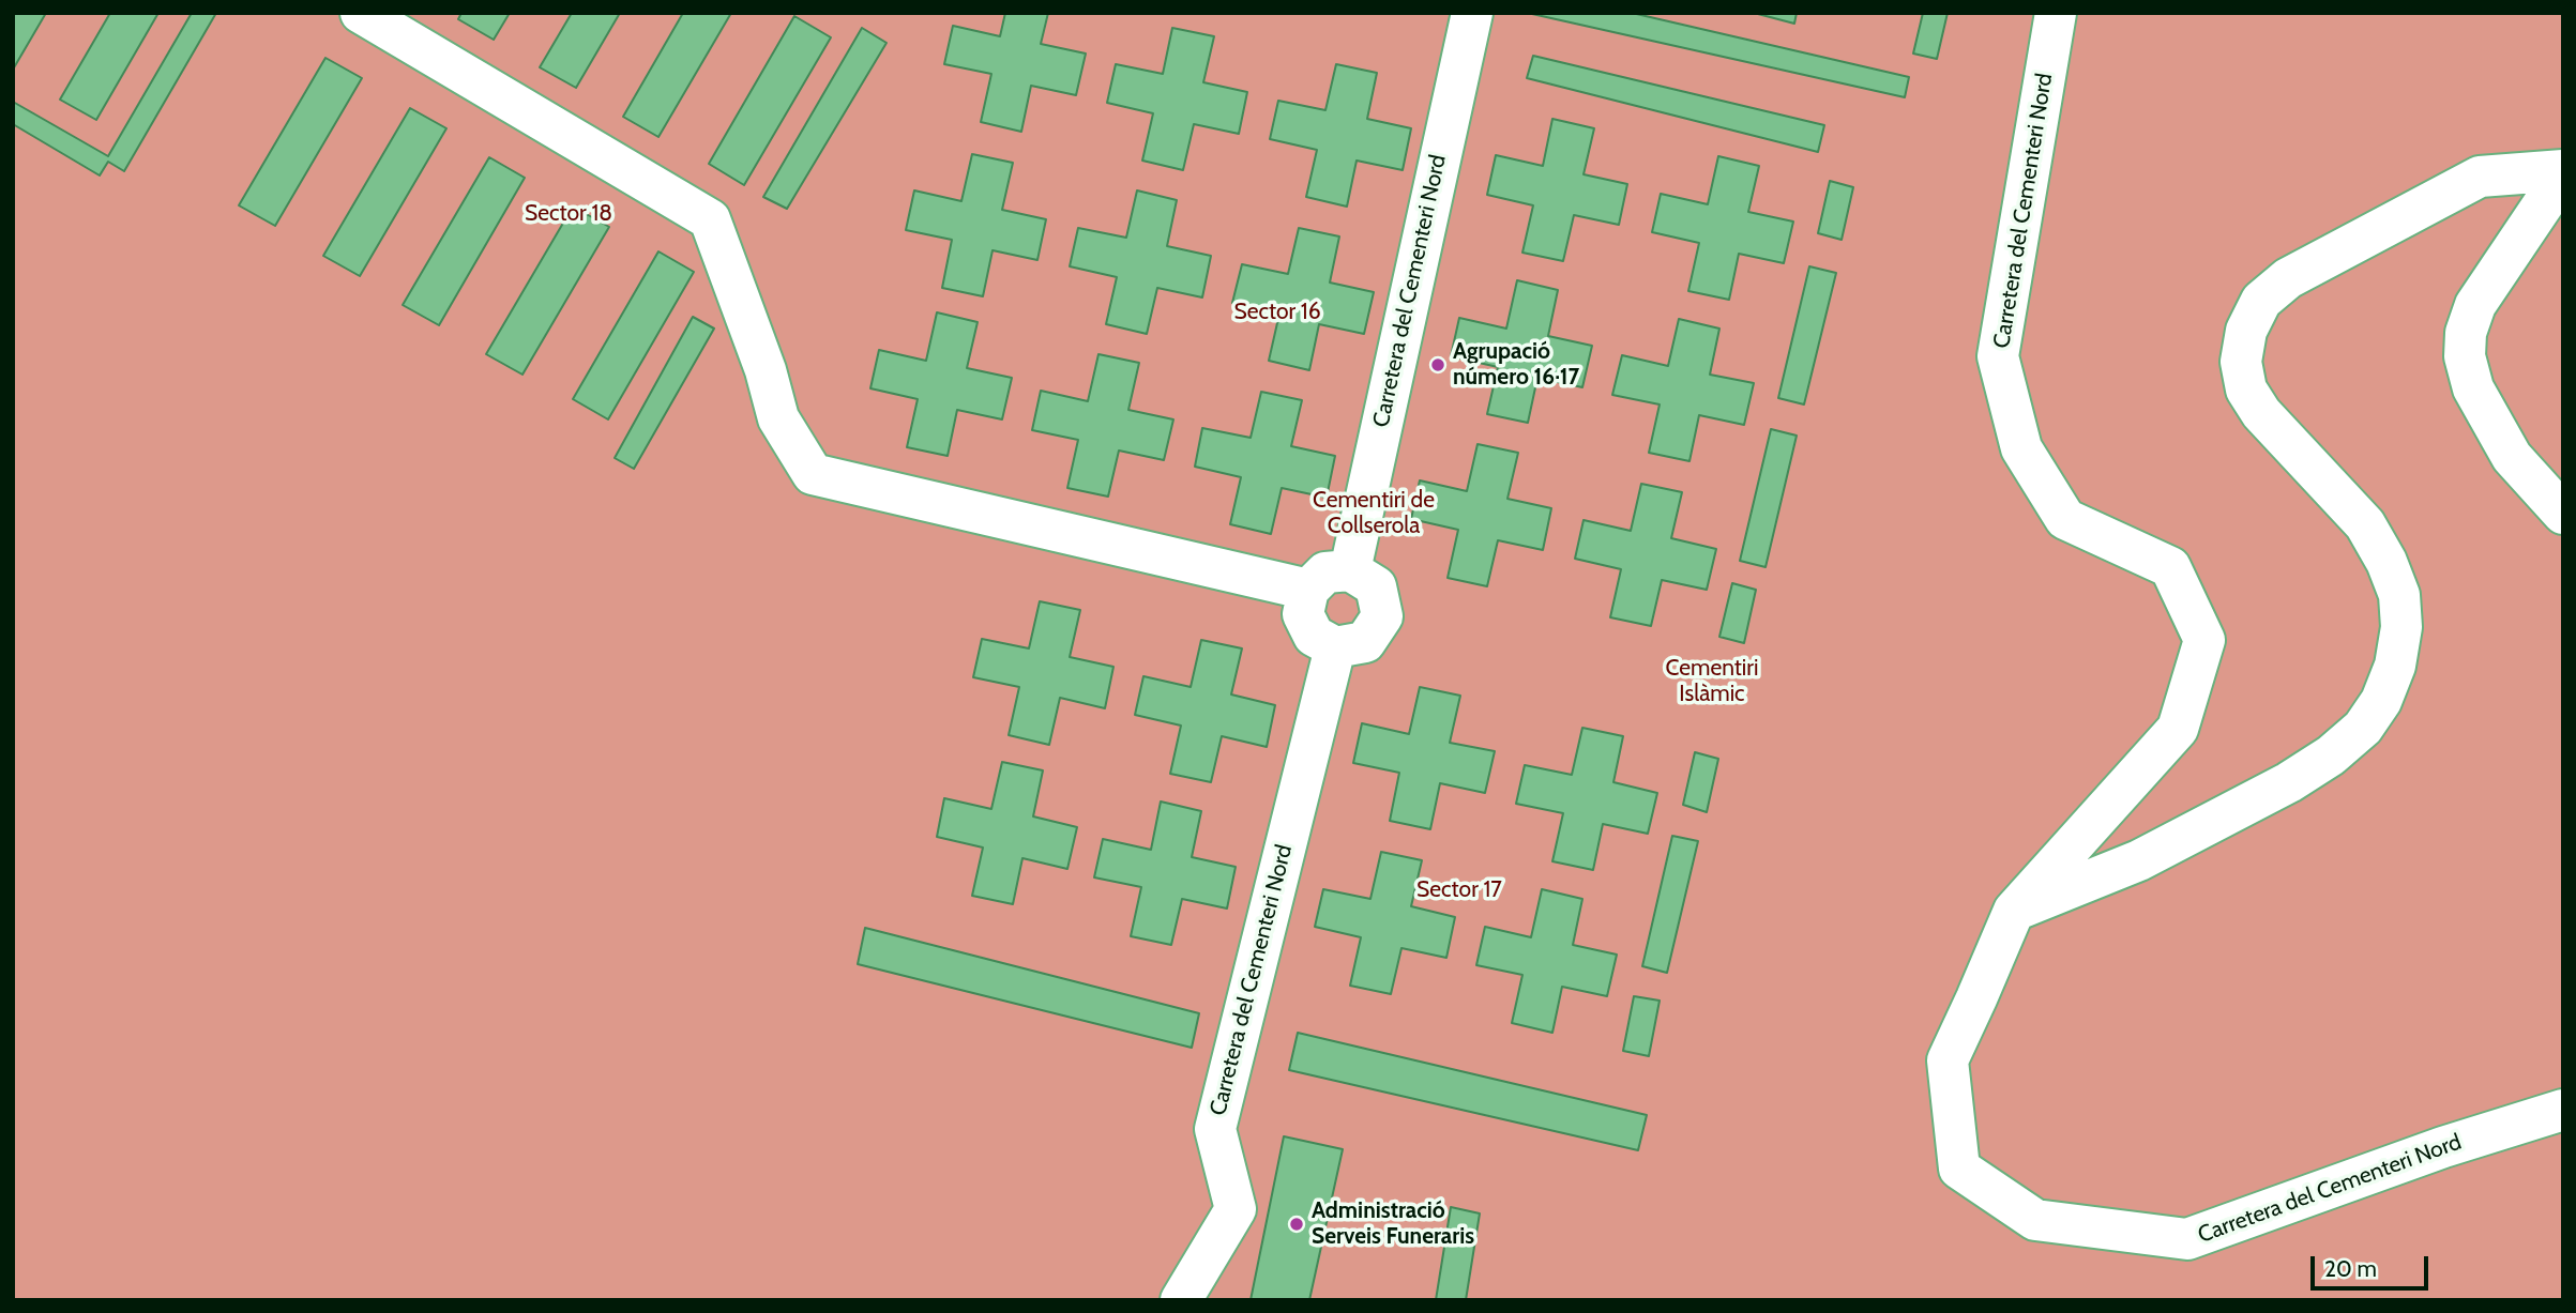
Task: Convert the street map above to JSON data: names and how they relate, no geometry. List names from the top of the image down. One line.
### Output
{"streets":{"street":["Carretera del Cementeri Nord"]},"parks":["Sector 18","Sector 16","Cementiri de Collserola","Cementiri Islàmic","Sector 17"],"places":["Agrupació número 16·17","Administració Serveis Funeraris"],"scale_bar":"20 m"}
